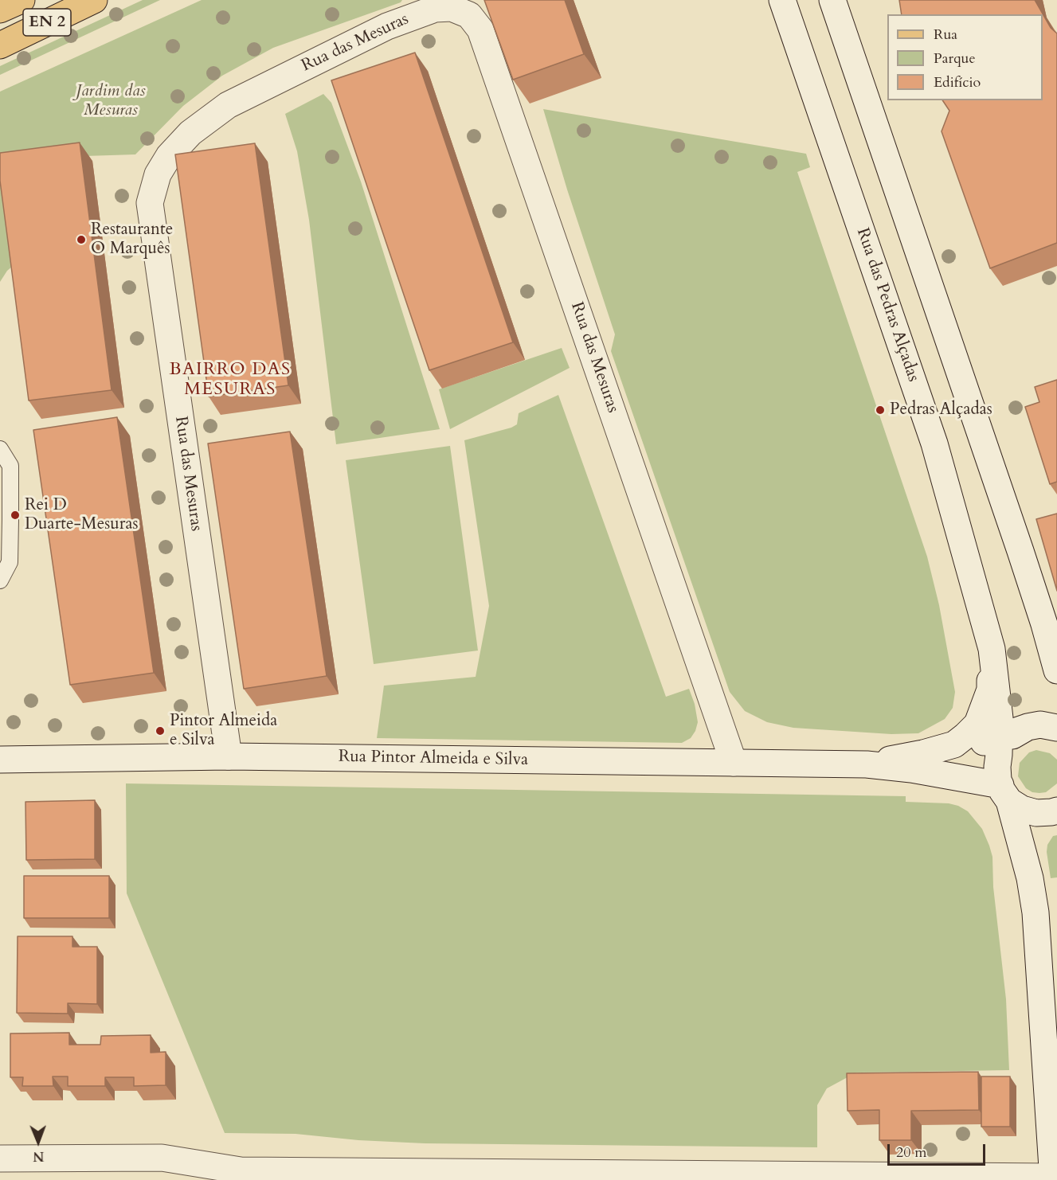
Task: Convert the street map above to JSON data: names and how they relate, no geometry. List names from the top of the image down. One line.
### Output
{"streets":{"main road":["EN 2"],"street":["Rua das Mesuras","Rua das Pedras Alçadas","Rua Pintor Almeida e Silva"]},"crossings":[["Rua das Mesuras","Rua Pintor Almeida e Silva"],["Rua das Pedras Alçadas","Rua Pintor Almeida e Silva"]],"districts":["BAIRRO DAS MESURAS"],"parks":["Jardim das Mesuras"],"places":["Restaurante O Marquês","Pedras Alçadas","Rei D Duarte-Mesuras","Pintor Almeida e Silva"],"legend":["Rua","Parque","Edifício"],"scale_bar":"20 m","north":"bottom"}
